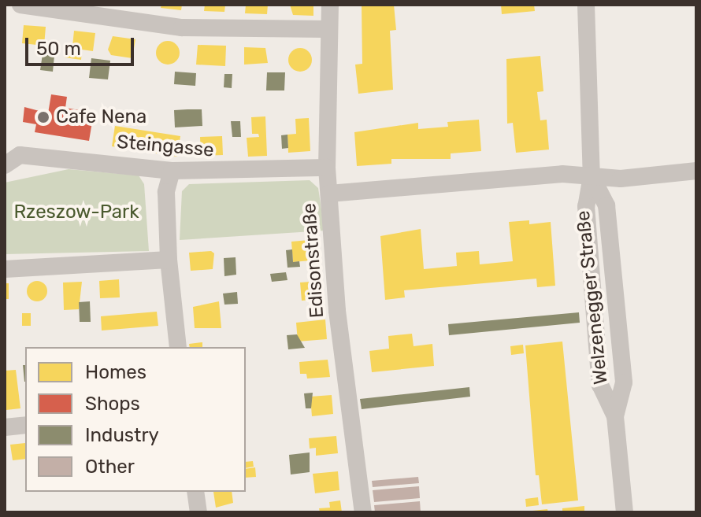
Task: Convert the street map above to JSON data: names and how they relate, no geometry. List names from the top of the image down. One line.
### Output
{"streets":{"street":["Steingasse","Edisonstraße","Welzenegger Straße"]},"crossings":[["Steingasse","Edisonstraße"]],"parks":["Rzeszow-Park"],"places":["Cafe Nena"],"legend":["Homes","Shops","Industry","Other"],"scale_bar":"50 m"}
